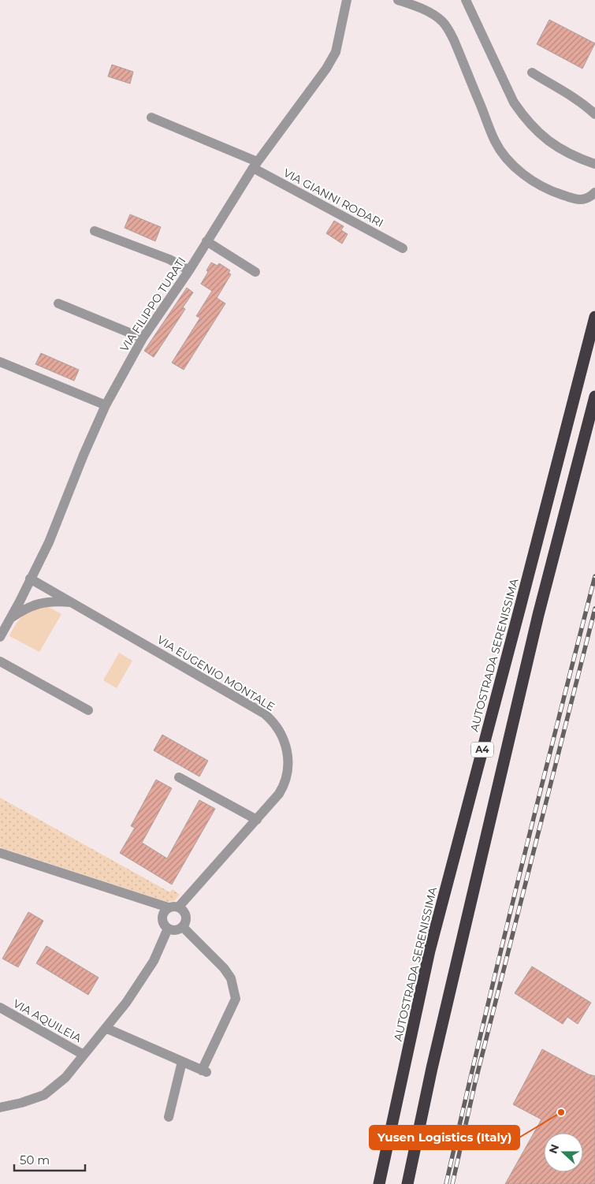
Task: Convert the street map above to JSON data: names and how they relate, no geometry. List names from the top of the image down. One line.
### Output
{"streets":{"highway":["AUTOSTRADA SERENISSIMA","A4"],"street":["VIA GIANNI RODARI","VIA FILIPPO TURATI","VIA EUGENIO MONTALE","VIA AQUILEIA"]},"crossings":[["VIA GIANNI RODARI","VIA FILIPPO TURATI"],["VIA FILIPPO TURATI","VIA EUGENIO MONTALE"]],"places":["Yusen Logistics (Italy)"],"scale_bar":"50 m","north":"left"}
